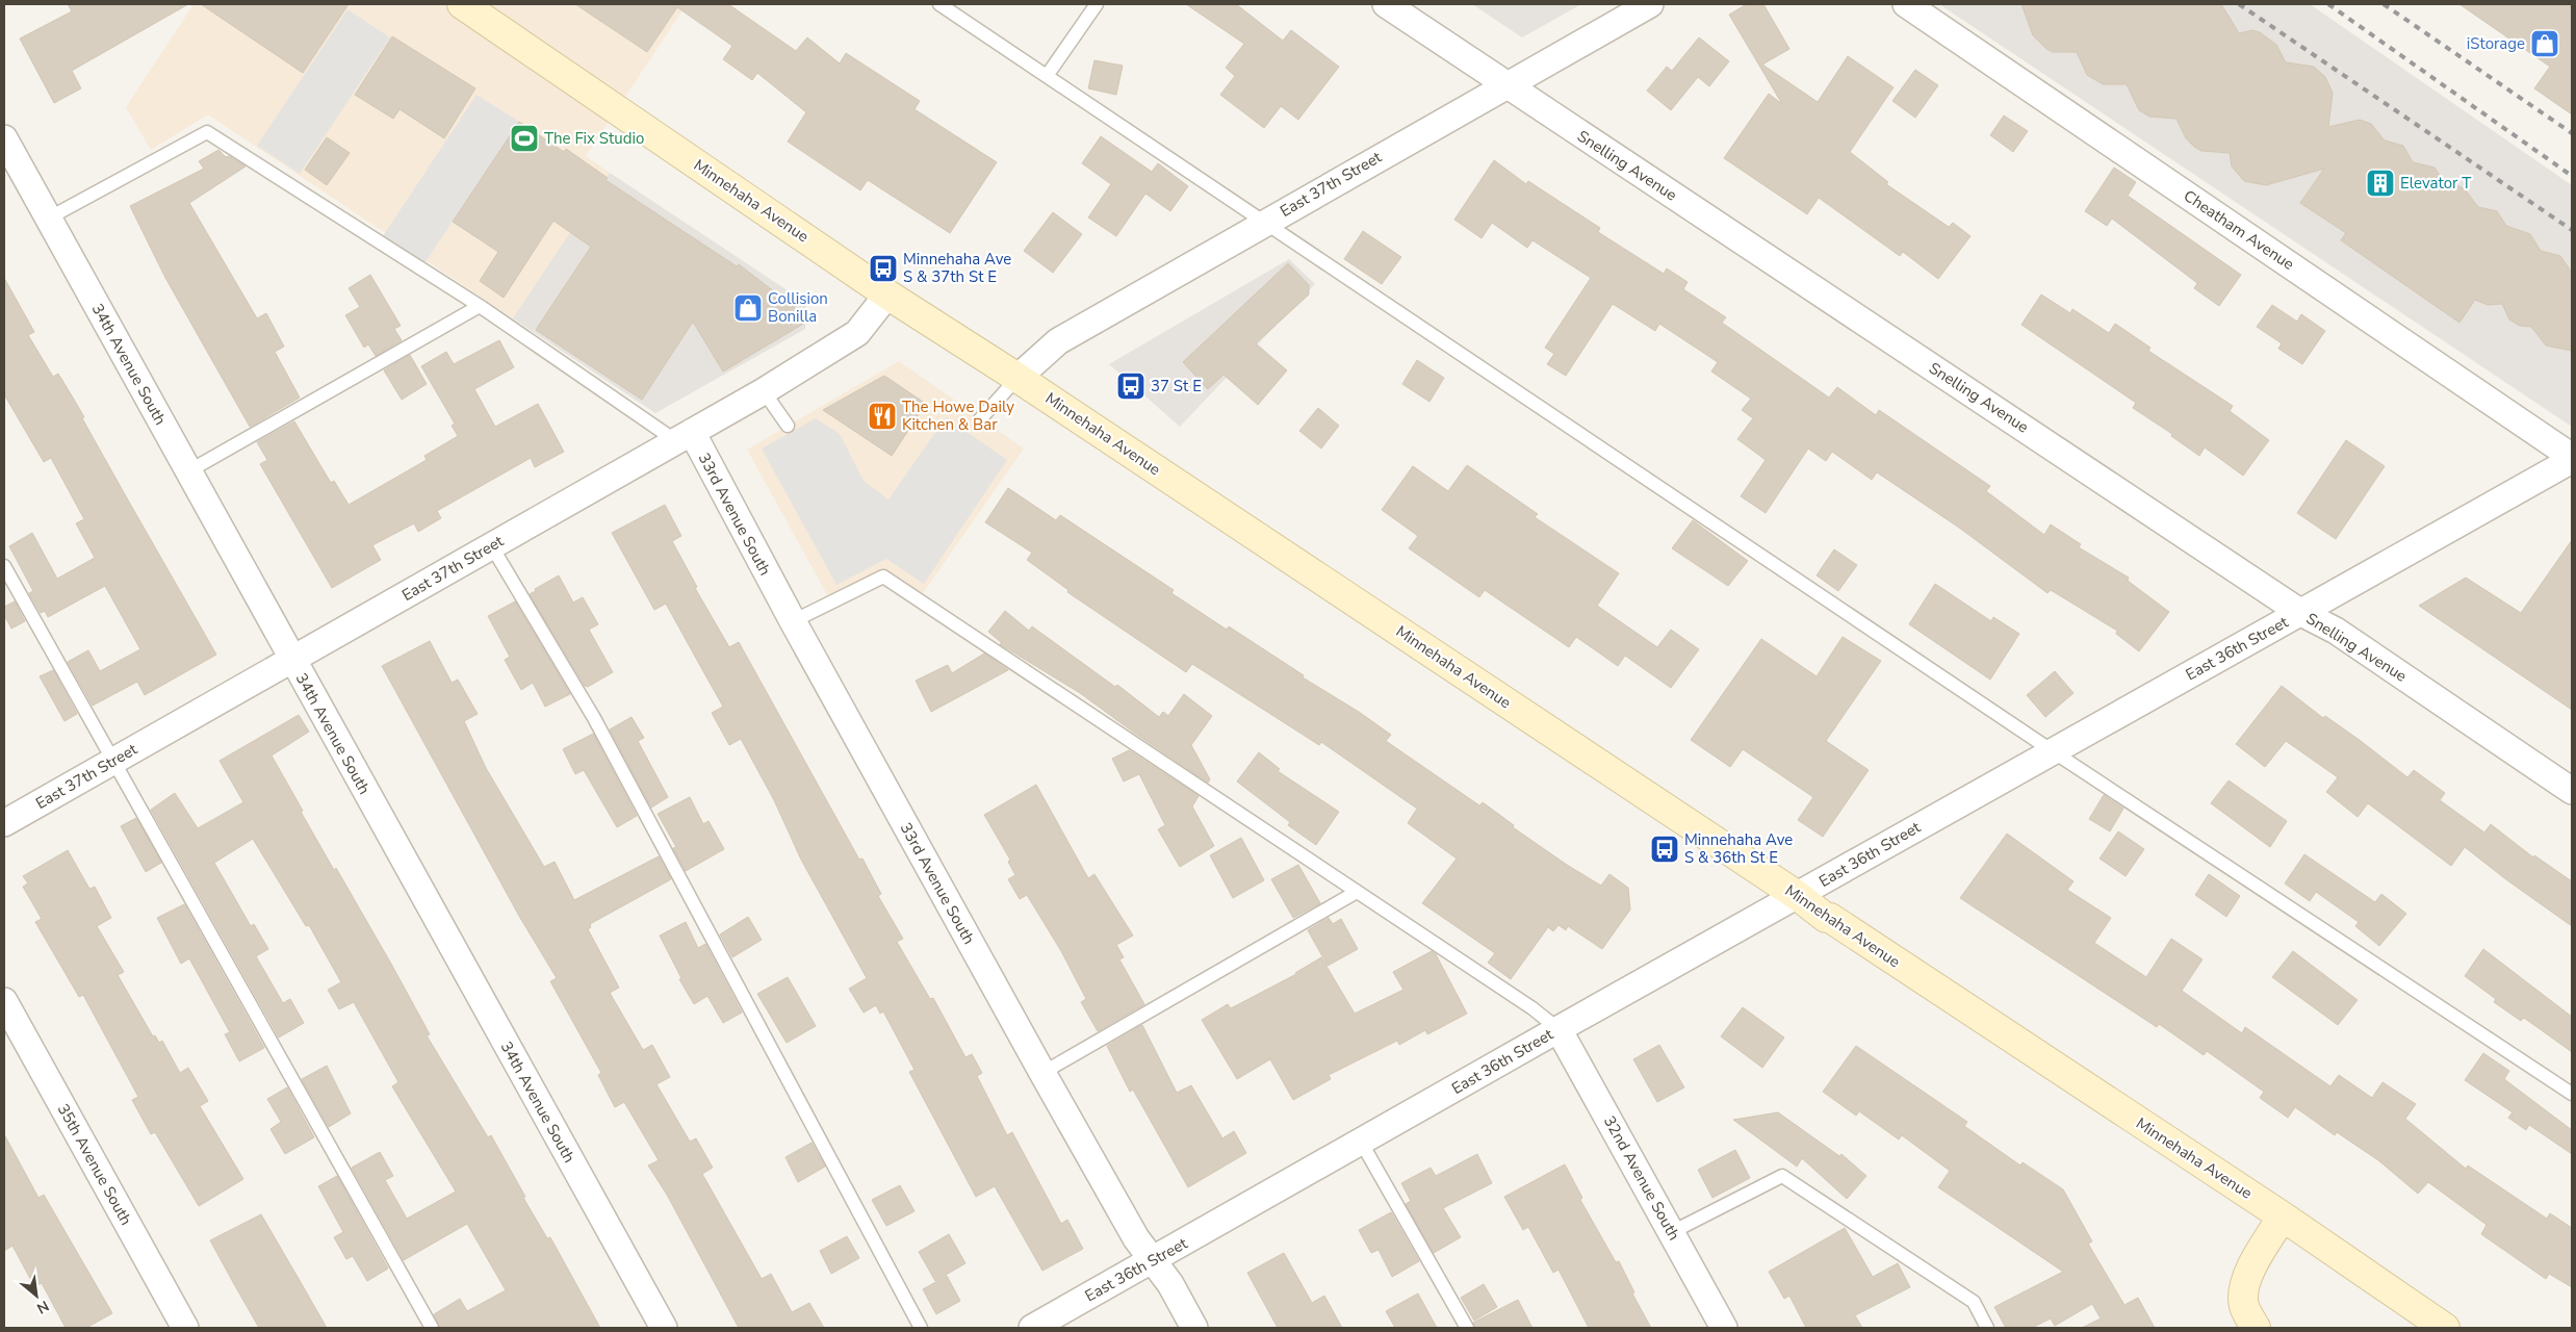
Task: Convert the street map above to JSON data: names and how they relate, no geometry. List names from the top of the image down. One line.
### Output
{"streets":{"main road":["Minnehaha Avenue"],"street":["Snelling Avenue","East 37th Street","Cheatham Avenue","34th Avenue South","33rd Avenue South","East 36th Street","35th Avenue South","32nd Avenue South"]},"crossings":[["Snelling Avenue","East 37th Street"],["Snelling Avenue","East 36th Street"],["East 37th Street","Minnehaha Avenue"],["East 37th Street","34th Avenue South"],["East 37th Street","33rd Avenue South"],["Minnehaha Avenue","East 36th Street"],["Cheatham Avenue","East 36th Street"],["33rd Avenue South","East 36th Street"],["East 36th Street","32nd Avenue South"]],"places":{"shop":["iStorage","Collision Bonilla"],"sports":["The Fix Studio"],"building":["Elevator T"],"bus stop":["Minnehaha Ave S & 37th St E","37 St E","Minnehaha Ave S & 36th St E"],"restaurant":["The Howe Daily Kitchen & Bar"]},"north":"bottom right"}
